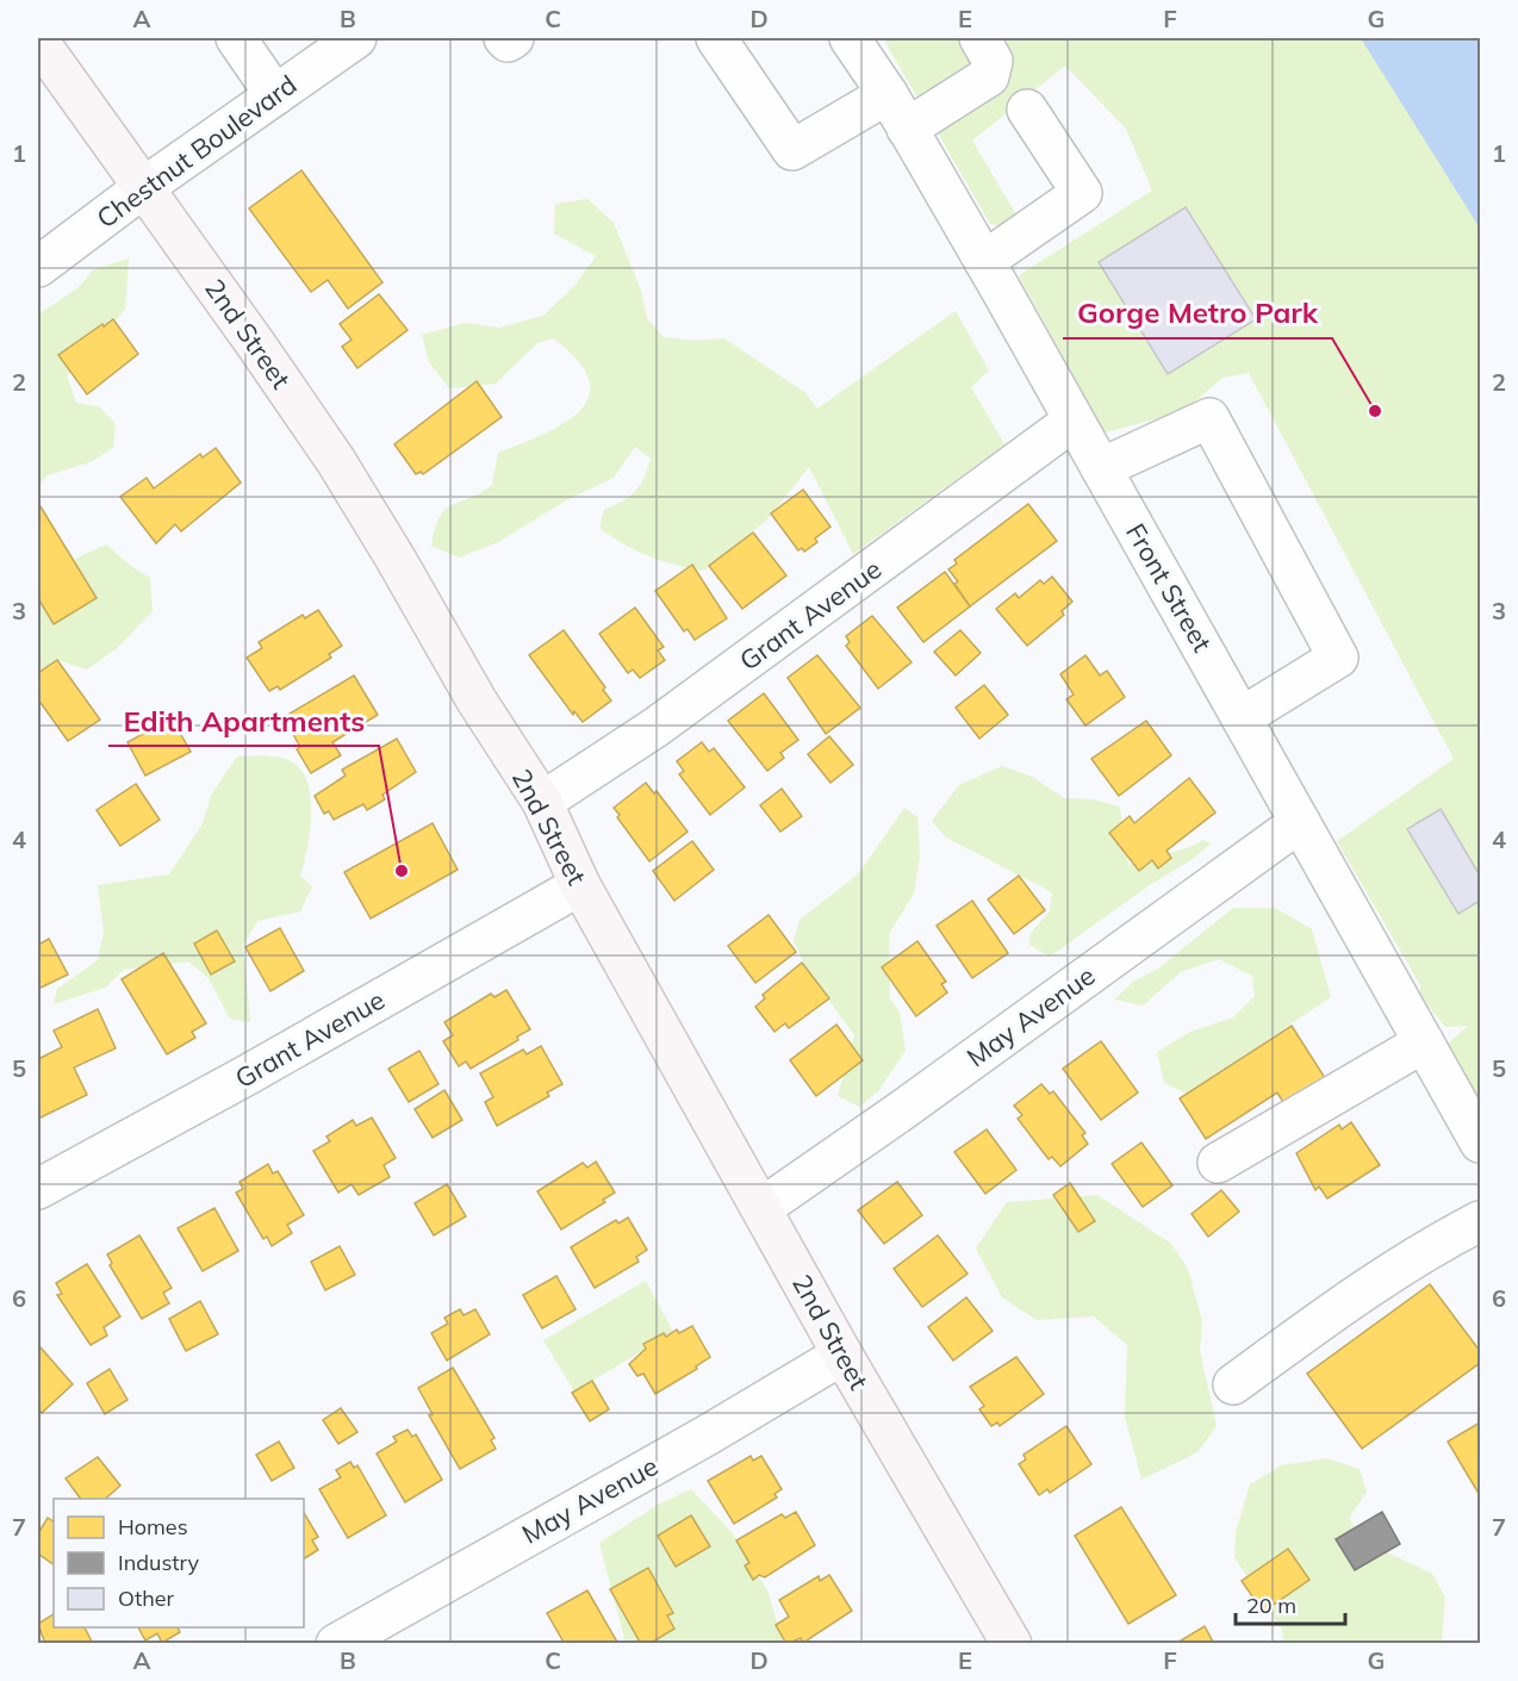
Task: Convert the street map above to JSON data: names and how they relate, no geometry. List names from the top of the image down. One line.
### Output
{"streets":{"main road":["2nd Street"],"street":["Chestnut Boulevard","Front Street","Grant Avenue","May Avenue"]},"crossings":[["Chestnut Boulevard","2nd Street"],["2nd Street","Grant Avenue"],["2nd Street","May Avenue"],["Front Street","Grant Avenue"],["Front Street","May Avenue"]],"places":["Gorge Metro Park","Edith Apartments"],"legend":["Homes","Industry","Other"],"scale_bar":"20 m","grid":{"columns":["A","B","C","D","E","F","G"],"rows":["1","2","3","4","5","6","7"]}}
